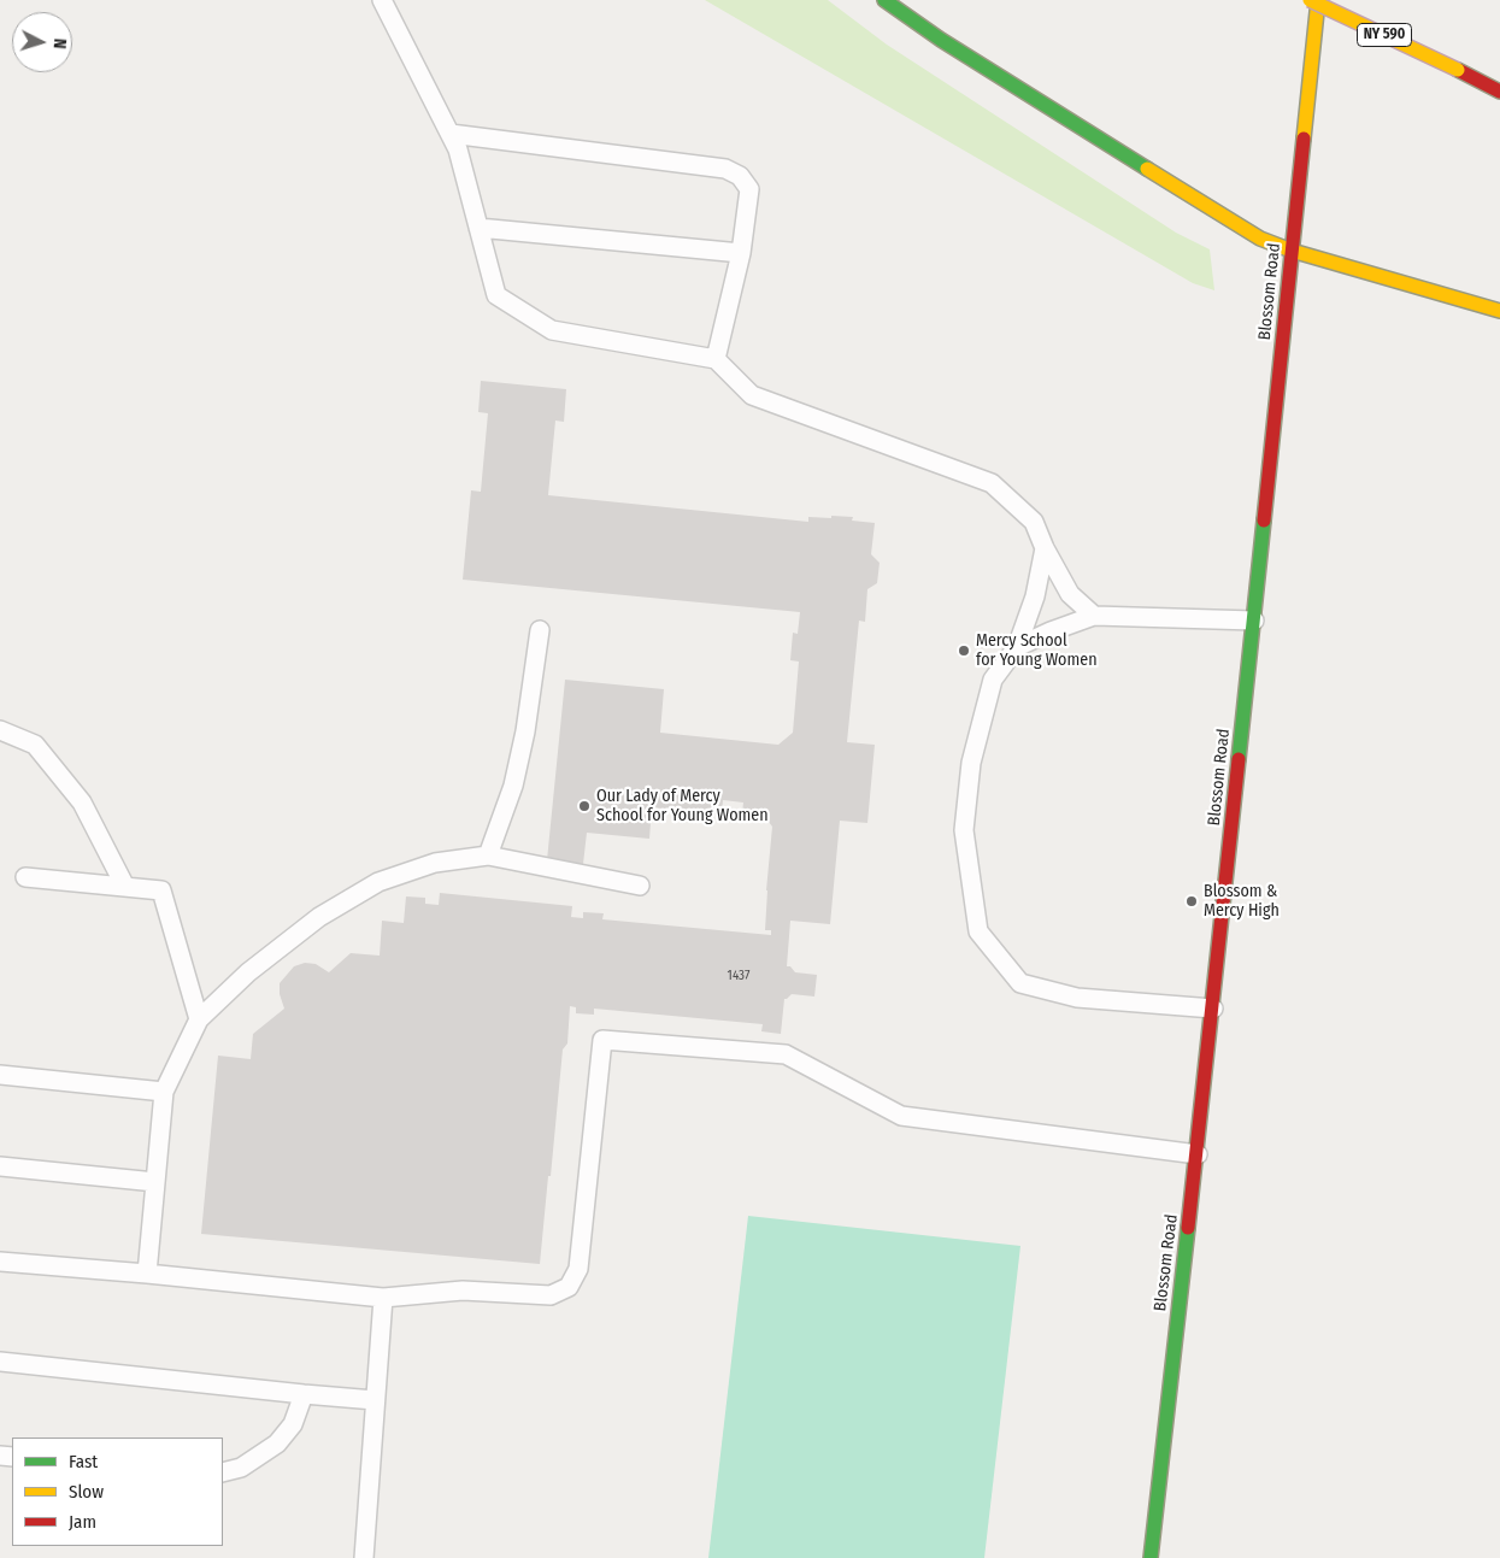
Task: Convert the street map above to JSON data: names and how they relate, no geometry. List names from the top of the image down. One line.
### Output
{"streets":{"main road":["NY 590","Blossom Road"]},"places":["Mercy School for Young Women","Our Lady of Mercy School for Young Women","Blossom & Mercy High"],"house_numbers":["1437"],"legend":["Fast","Slow","Jam"],"north":"right"}
